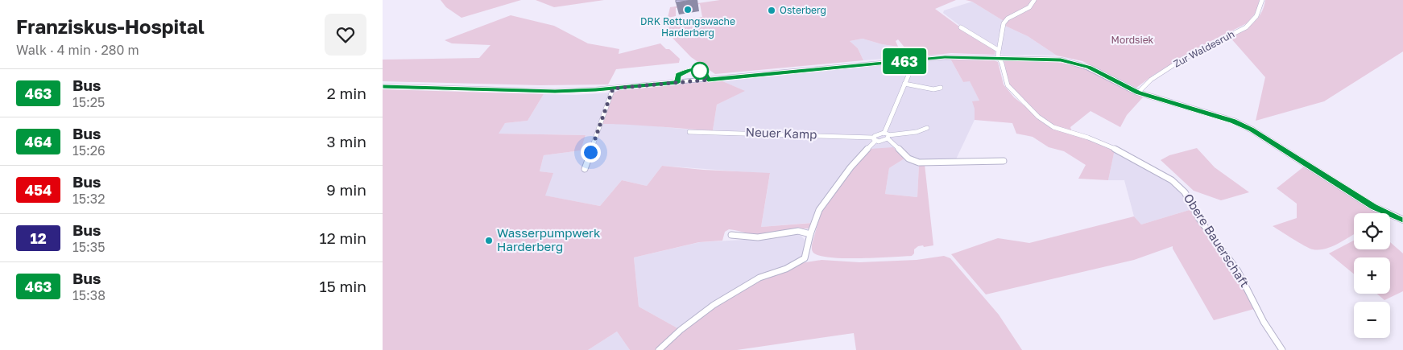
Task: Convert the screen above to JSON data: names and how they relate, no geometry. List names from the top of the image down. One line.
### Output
{"streets":{"street":["Zur Waldesruh","Neuer Kamp","Obere Bauerschaft"]},"parks":["Mordsiek"],"places":["DRK Rettungswache Harderberg","Osterberg","Wasserpumpwerk Harderberg"],"lines":["bus line 463"],"page":{"heading":["Franziskus-Hospital","Walk · 4 min · 280 m"],"on_map":"463","list":[{"mark":"463","name":"Bus","note":"15:25","value":"2 min"},{"mark":"464","name":"Bus","note":"15:26","value":"3 min"},{"mark":"454","name":"Bus","note":"15:32","value":"9 min"},{"mark":"12","name":"Bus","note":"15:35","value":"12 min"},{"mark":"463","name":"Bus","note":"15:38","value":"15 min"}],"map_buttons":["+","−"]}}
